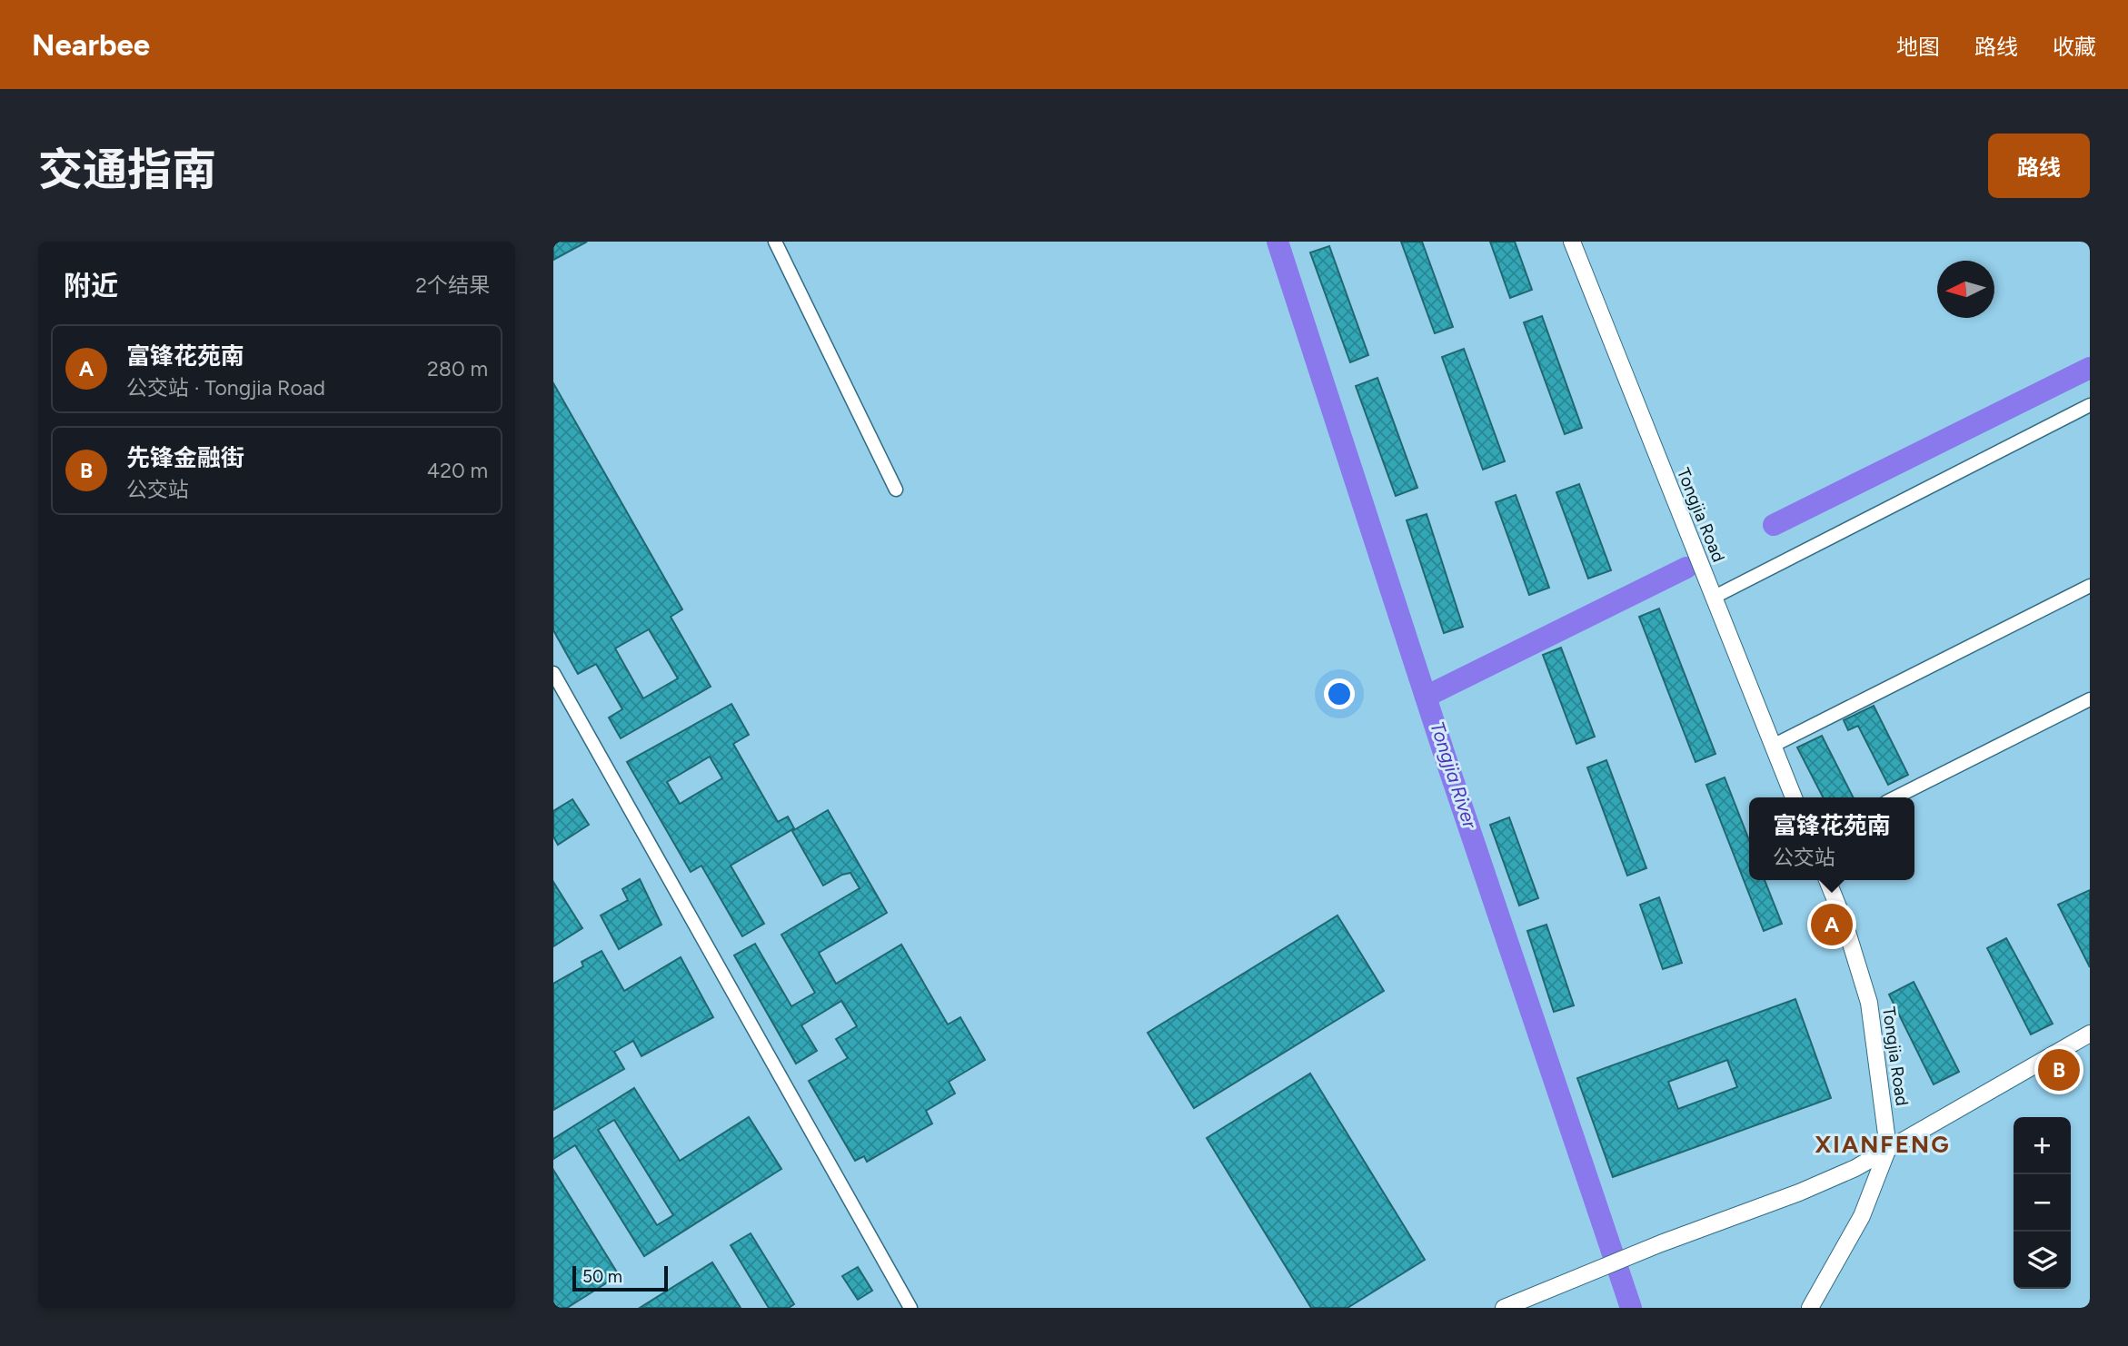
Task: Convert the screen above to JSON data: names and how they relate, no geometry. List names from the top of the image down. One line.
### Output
{"streets":{"street":["Tongjia Road"]},"districts":["XIANFENG"],"water":["Tongjia River"],"scale_bar":"50 m","north":"left","page":{"header":"Nearbee","nav":["地图","路线","收藏"],"title":"交通指南","buttons":"路线","heading":["附近","2个结果"],"list":[{"mark":"A","name":"富锋花苑南","note":"公交站 · Tongjia Road","value":"280 m"},{"mark":"B","name":"先锋金融街","note":"公交站","value":"420 m"}],"popup":["富锋花苑南","公交站"],"pins":["A","B"],"map_buttons":["+","−"],"scale":"50 m"}}
